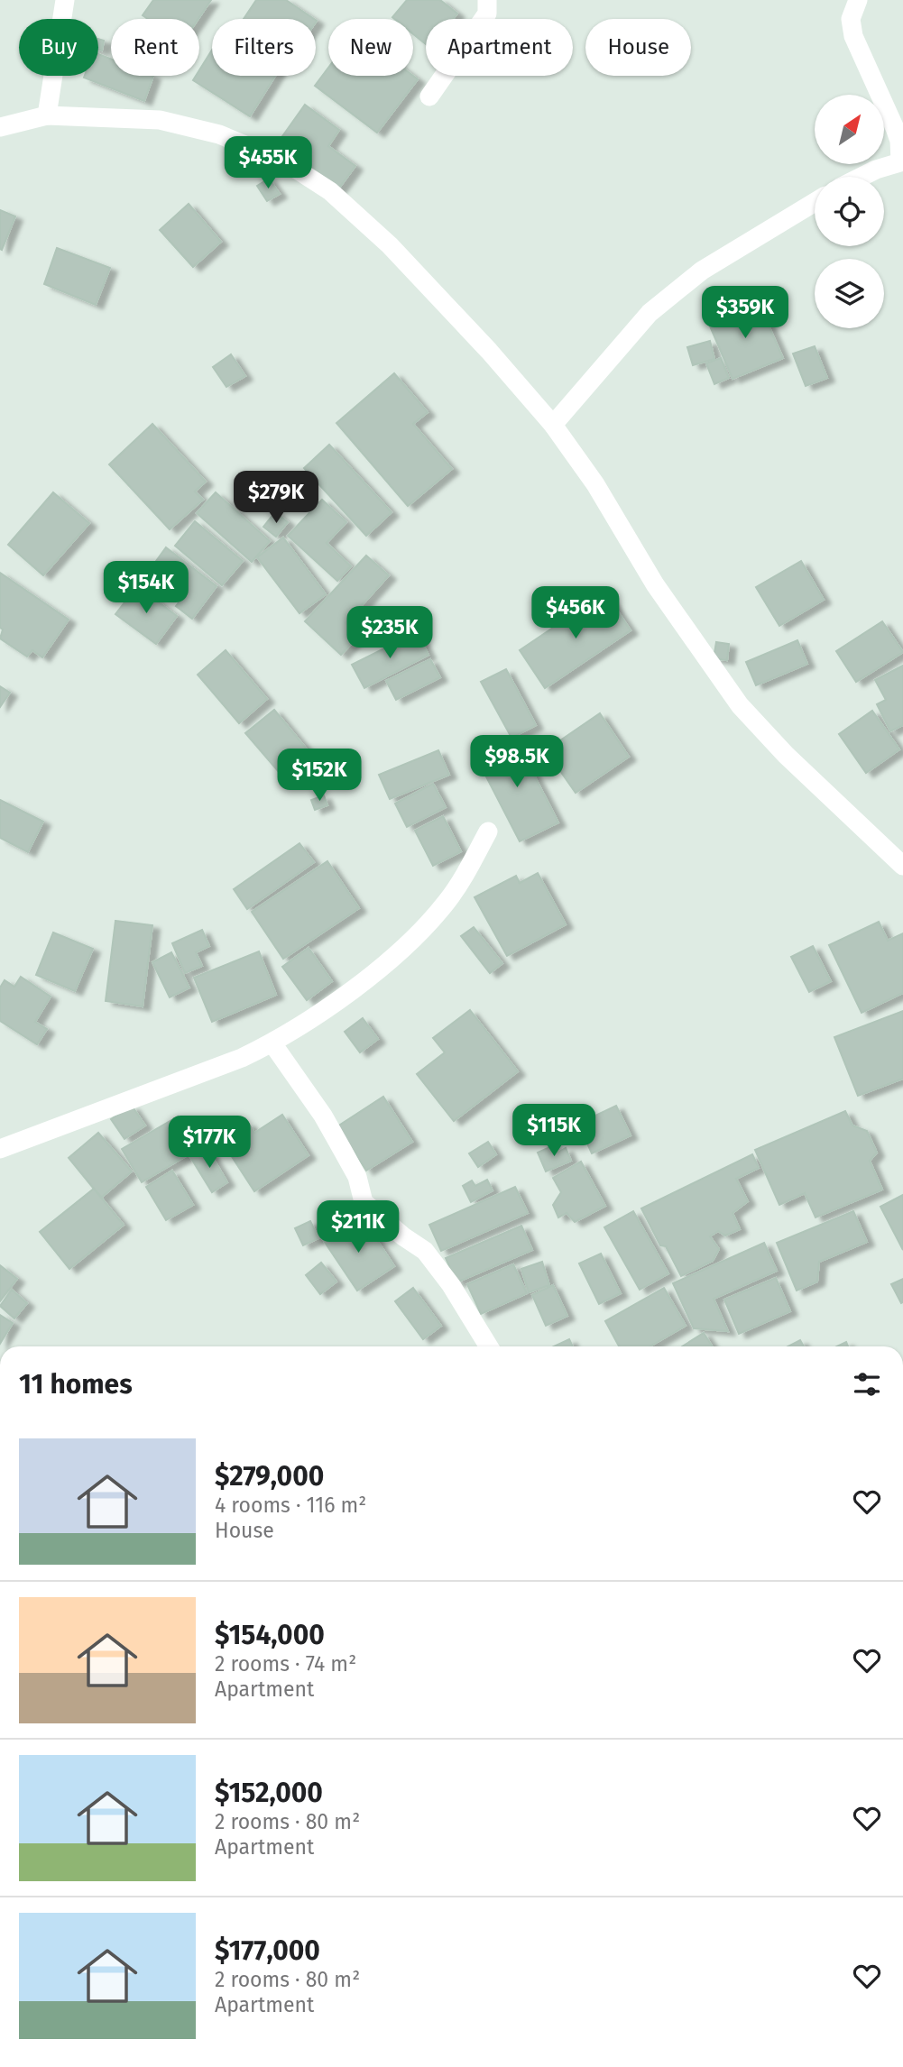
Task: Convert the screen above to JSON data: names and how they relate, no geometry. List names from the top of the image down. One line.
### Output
{"north":"top right","page":{"chip":["Buy","Rent","Filters","New","Apartment","House"],"price":["$455K","$359K","$279K","$154K","$456K","$235K","$98.5K","$152K","$115K","$177K","$211K"],"heading":"11 homes","list":[{"name":"$279,000","note":"4 rooms · 116 m² · House"},{"name":"$154,000","note":"2 rooms · 74 m² · Apartment"},{"name":"$152,000","note":"2 rooms · 80 m² · Apartment"},{"name":"$177,000","note":"2 rooms · 80 m² · Apartment"}]}}
